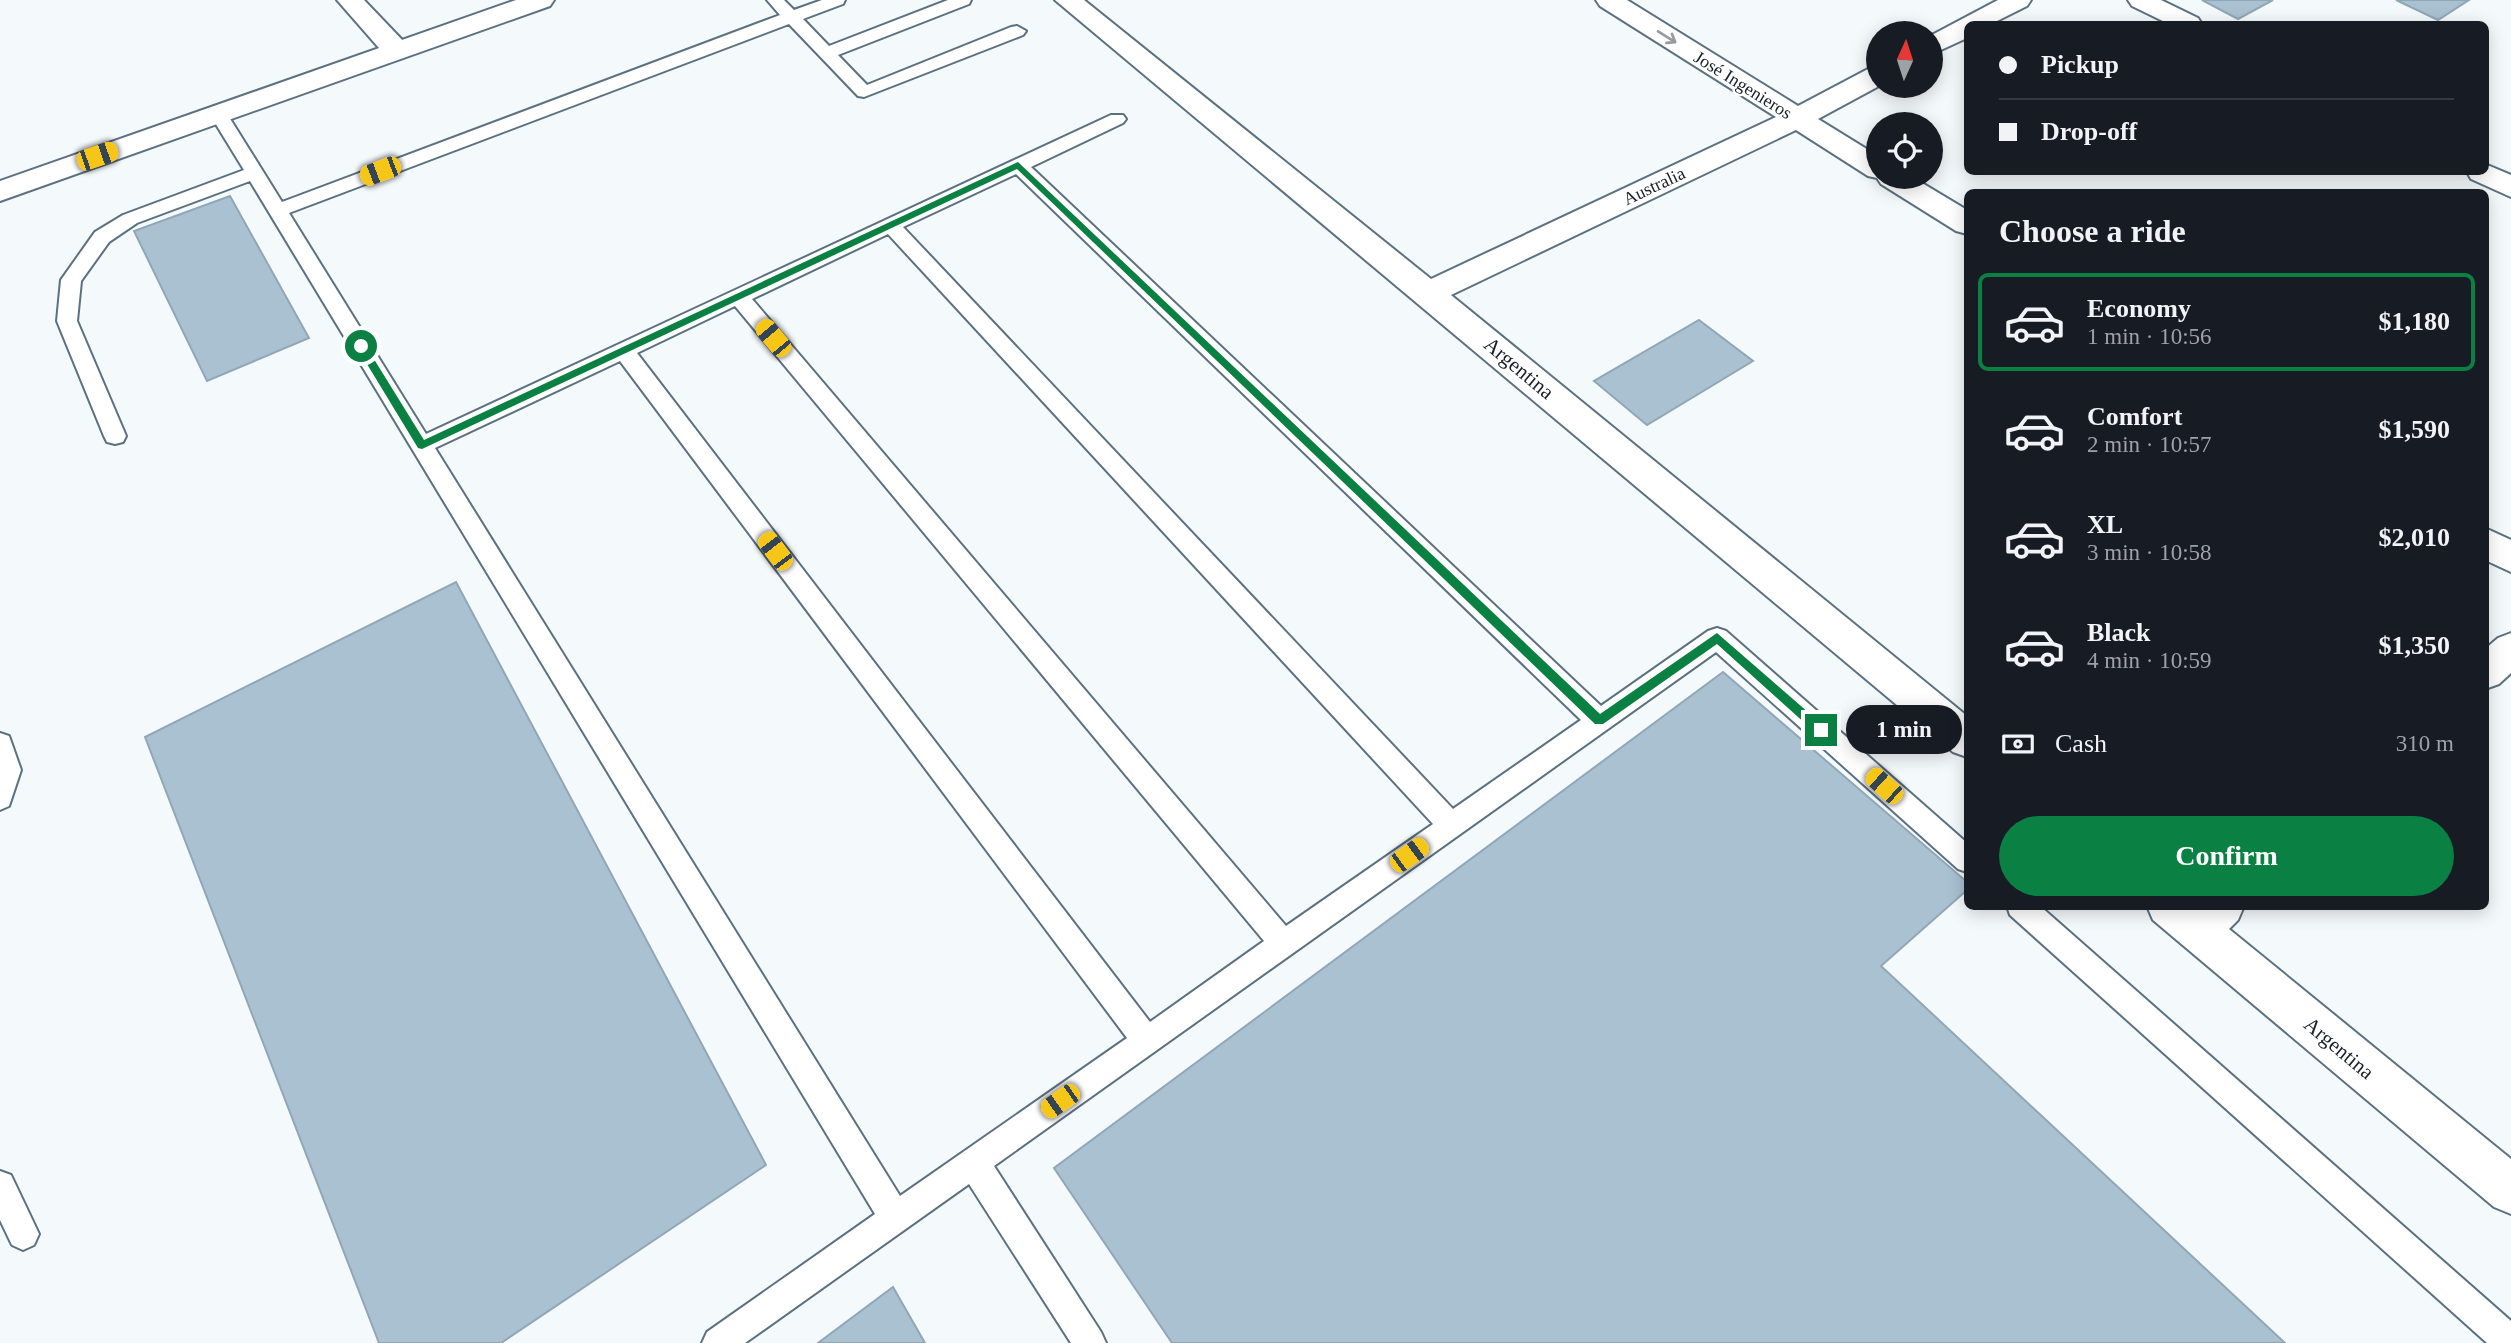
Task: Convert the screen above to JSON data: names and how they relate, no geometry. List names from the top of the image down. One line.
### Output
{"streets":{"main road":["José Ingenieros","Australia","Argentina"]},"crossings":[["José Ingenieros","Australia"],["Australia","Argentina"]],"one_way":["José Ingenieros"],"north":"top","page":{"banner":["Pickup","Drop-off"],"heading":"Choose a ride","list":[{"name":"Economy","note":"1 min · 10:56","value":"$1,180"},{"name":"Comfort","note":"2 min · 10:57","value":"$1,590"},{"name":"XL","note":"3 min · 10:58","value":"$2,010"},{"name":"Black","note":"4 min · 10:59","value":"$1,350"}],"bubble":"1 min","pay":["Cash","310 m"],"buttons":"Confirm"}}
